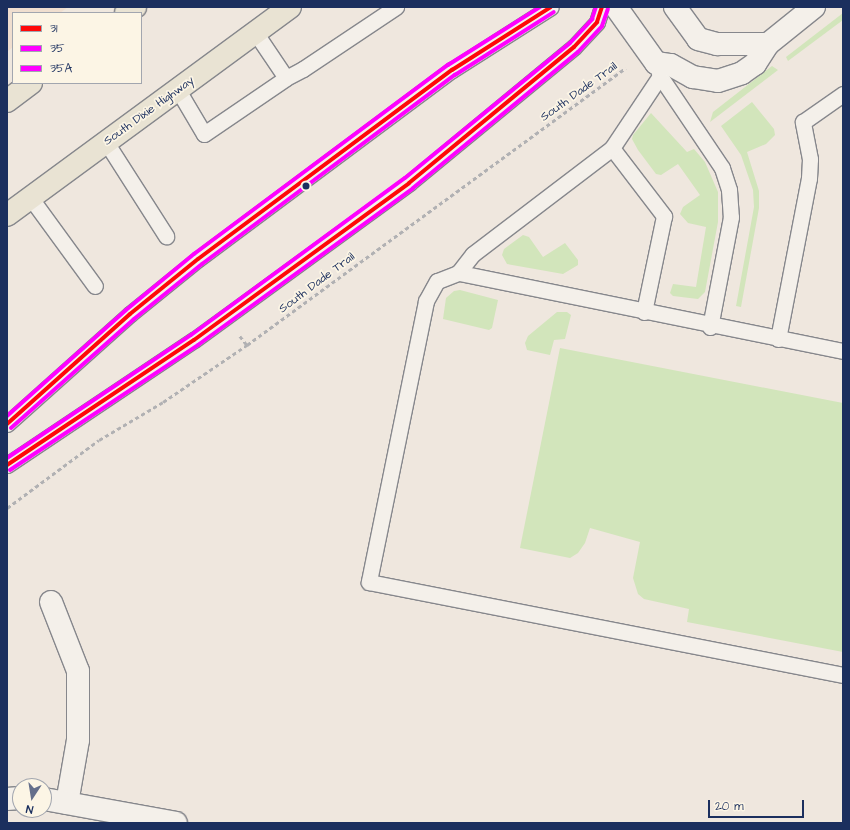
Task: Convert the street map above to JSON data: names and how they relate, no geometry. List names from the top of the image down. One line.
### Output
{"streets":{"highway":["South Dixie Highway"],"path":["South Dade Trail"]},"lines":["transit line 31","transit line 35A","transit line 35"],"legend":["31","35","35A"],"scale_bar":"20 m","north":"bottom"}
